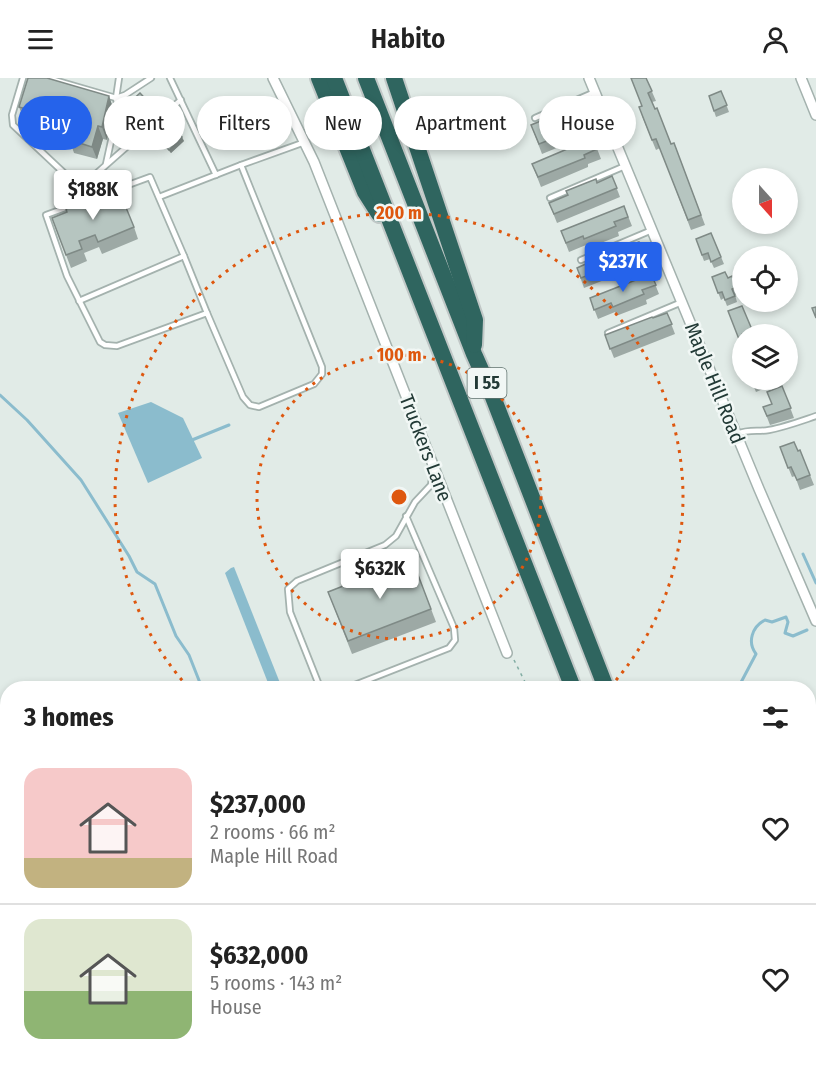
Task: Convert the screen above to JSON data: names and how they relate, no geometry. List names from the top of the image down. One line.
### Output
{"streets":{"highway":["I 55"],"street":["Maple Hill Road","Truckers Lane"]},"north":"bottom","page":{"header":"Habito","chip":["Buy","Rent","Filters","New","Apartment","House"],"price":["$188K","$237K","$632K"],"heading":"3 homes","list":[{"name":"$237,000","note":"2 rooms · 66 m² · Maple Hill Road"},{"name":"$632,000","note":"5 rooms · 143 m² · House"}]},"rings":["200 m","100 m"]}
